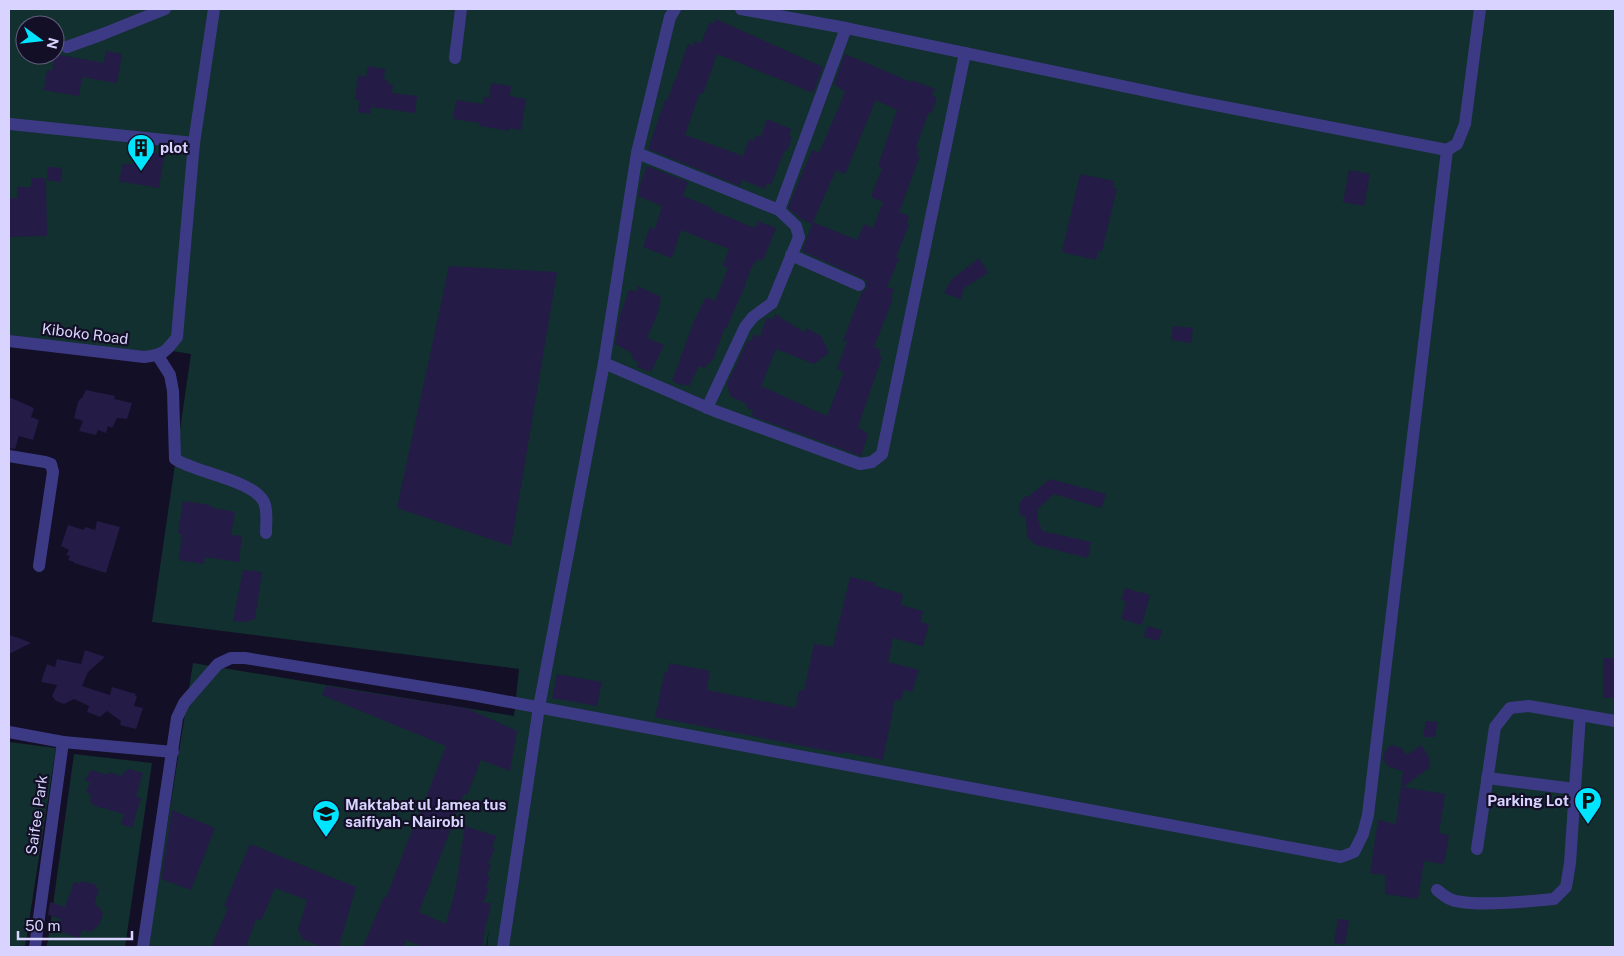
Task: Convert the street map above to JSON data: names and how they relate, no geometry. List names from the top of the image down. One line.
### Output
{"streets":{"street":["Kiboko Road","Saifee Park"]},"places":{"building":["plot"],"parking":["Parking Lot"],"school or university":["Maktabat ul Jamea tus saifiyah - Nairobi"]},"scale_bar":"50 m","north":"right"}
